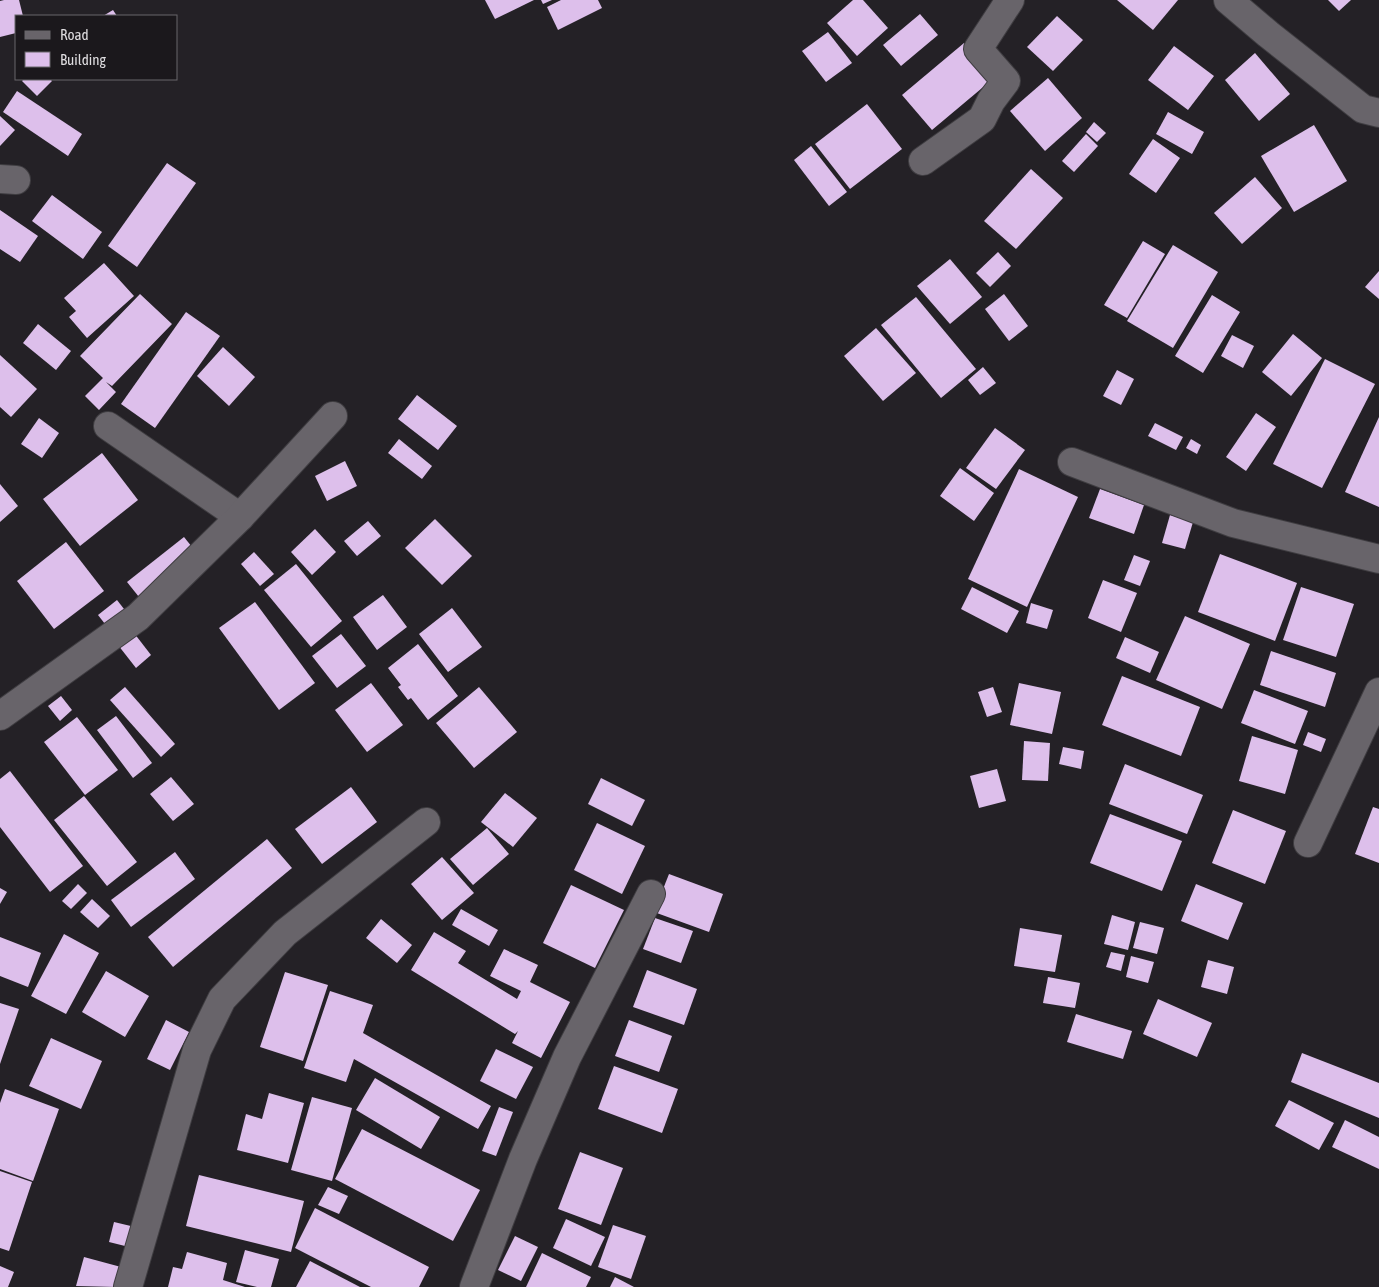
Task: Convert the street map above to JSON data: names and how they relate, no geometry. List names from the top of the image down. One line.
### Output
{"legend":["Road","Building"]}
